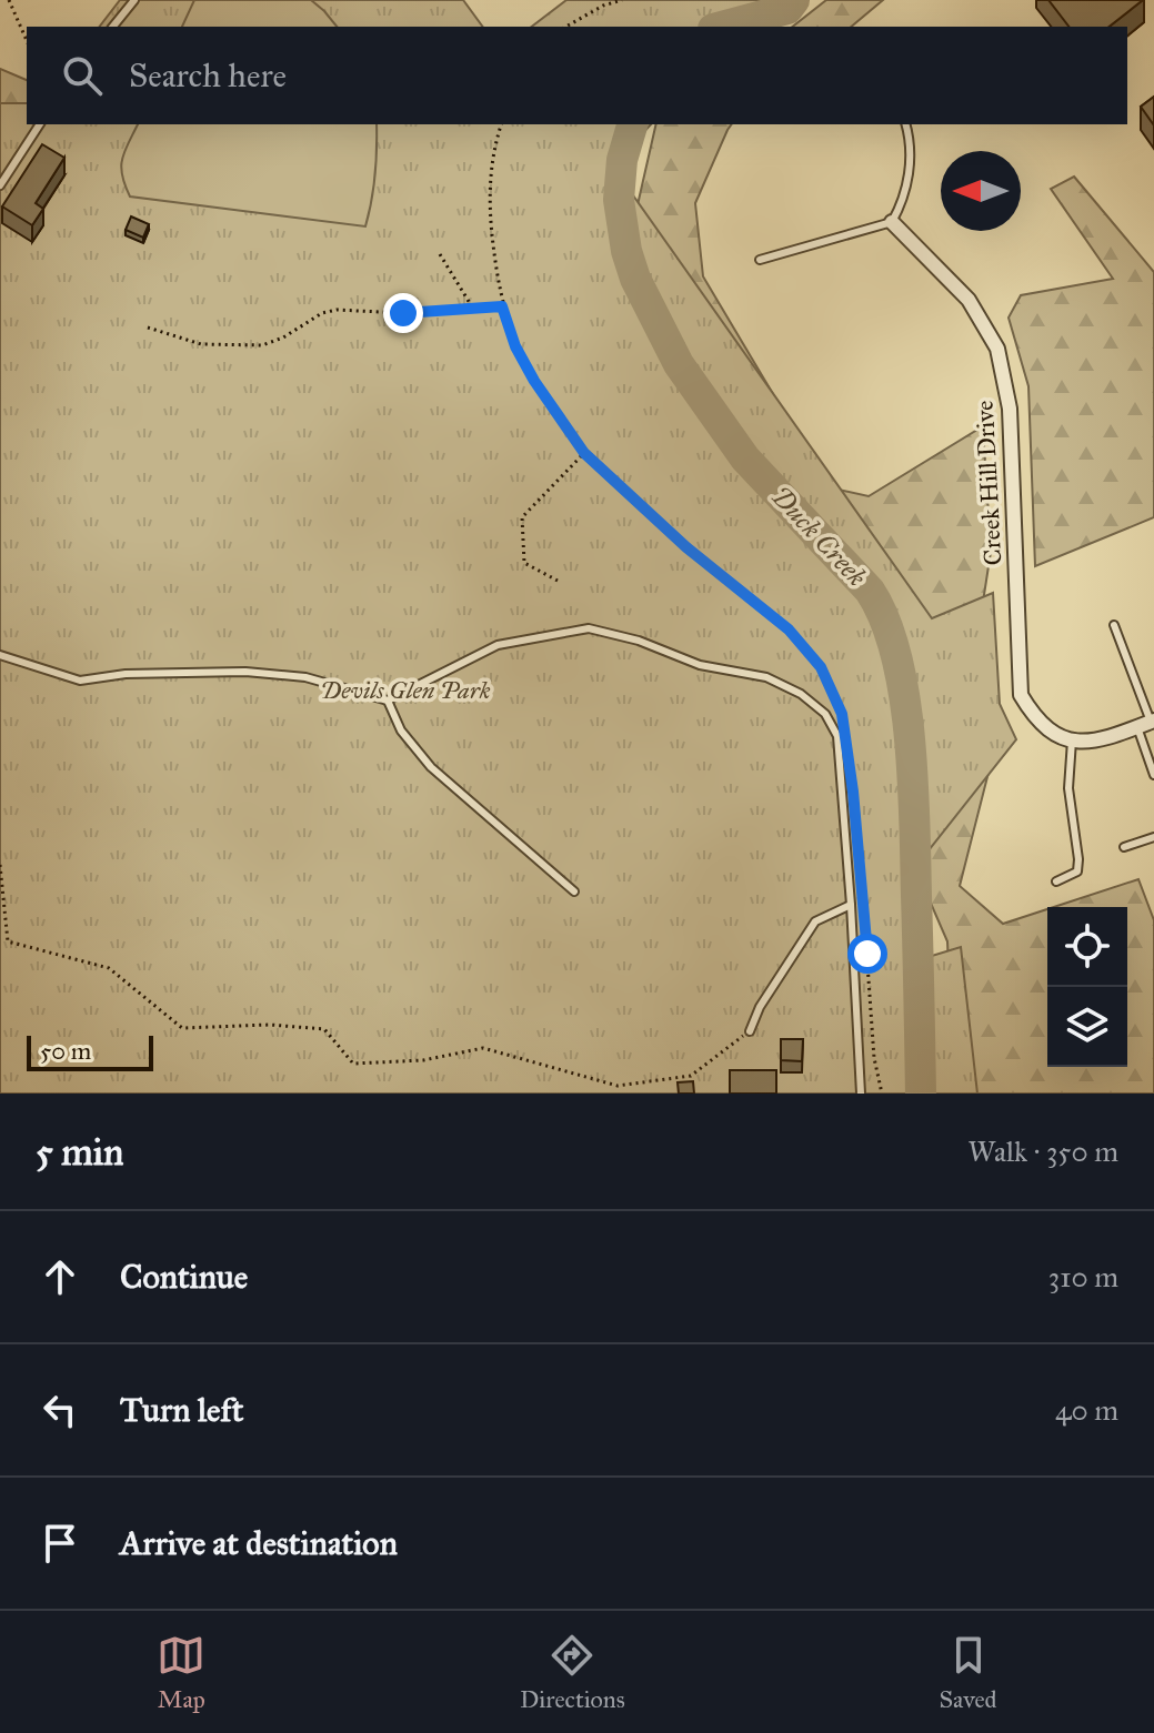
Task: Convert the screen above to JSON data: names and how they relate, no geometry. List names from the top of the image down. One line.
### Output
{"streets":{"street":["Creek Hill Drive"]},"water":["Duck Creek"],"parks":["Devils Glen Park"],"scale_bar":"50 m","north":"left","page":{"search":"Search here","scale":"50 m","heading":["5 min","Walk · 350 m"],"list":[["Continue","310 m"],["Turn left","40 m"],"Arrive at destination"],"nav":["Map","Directions","Saved"]}}
